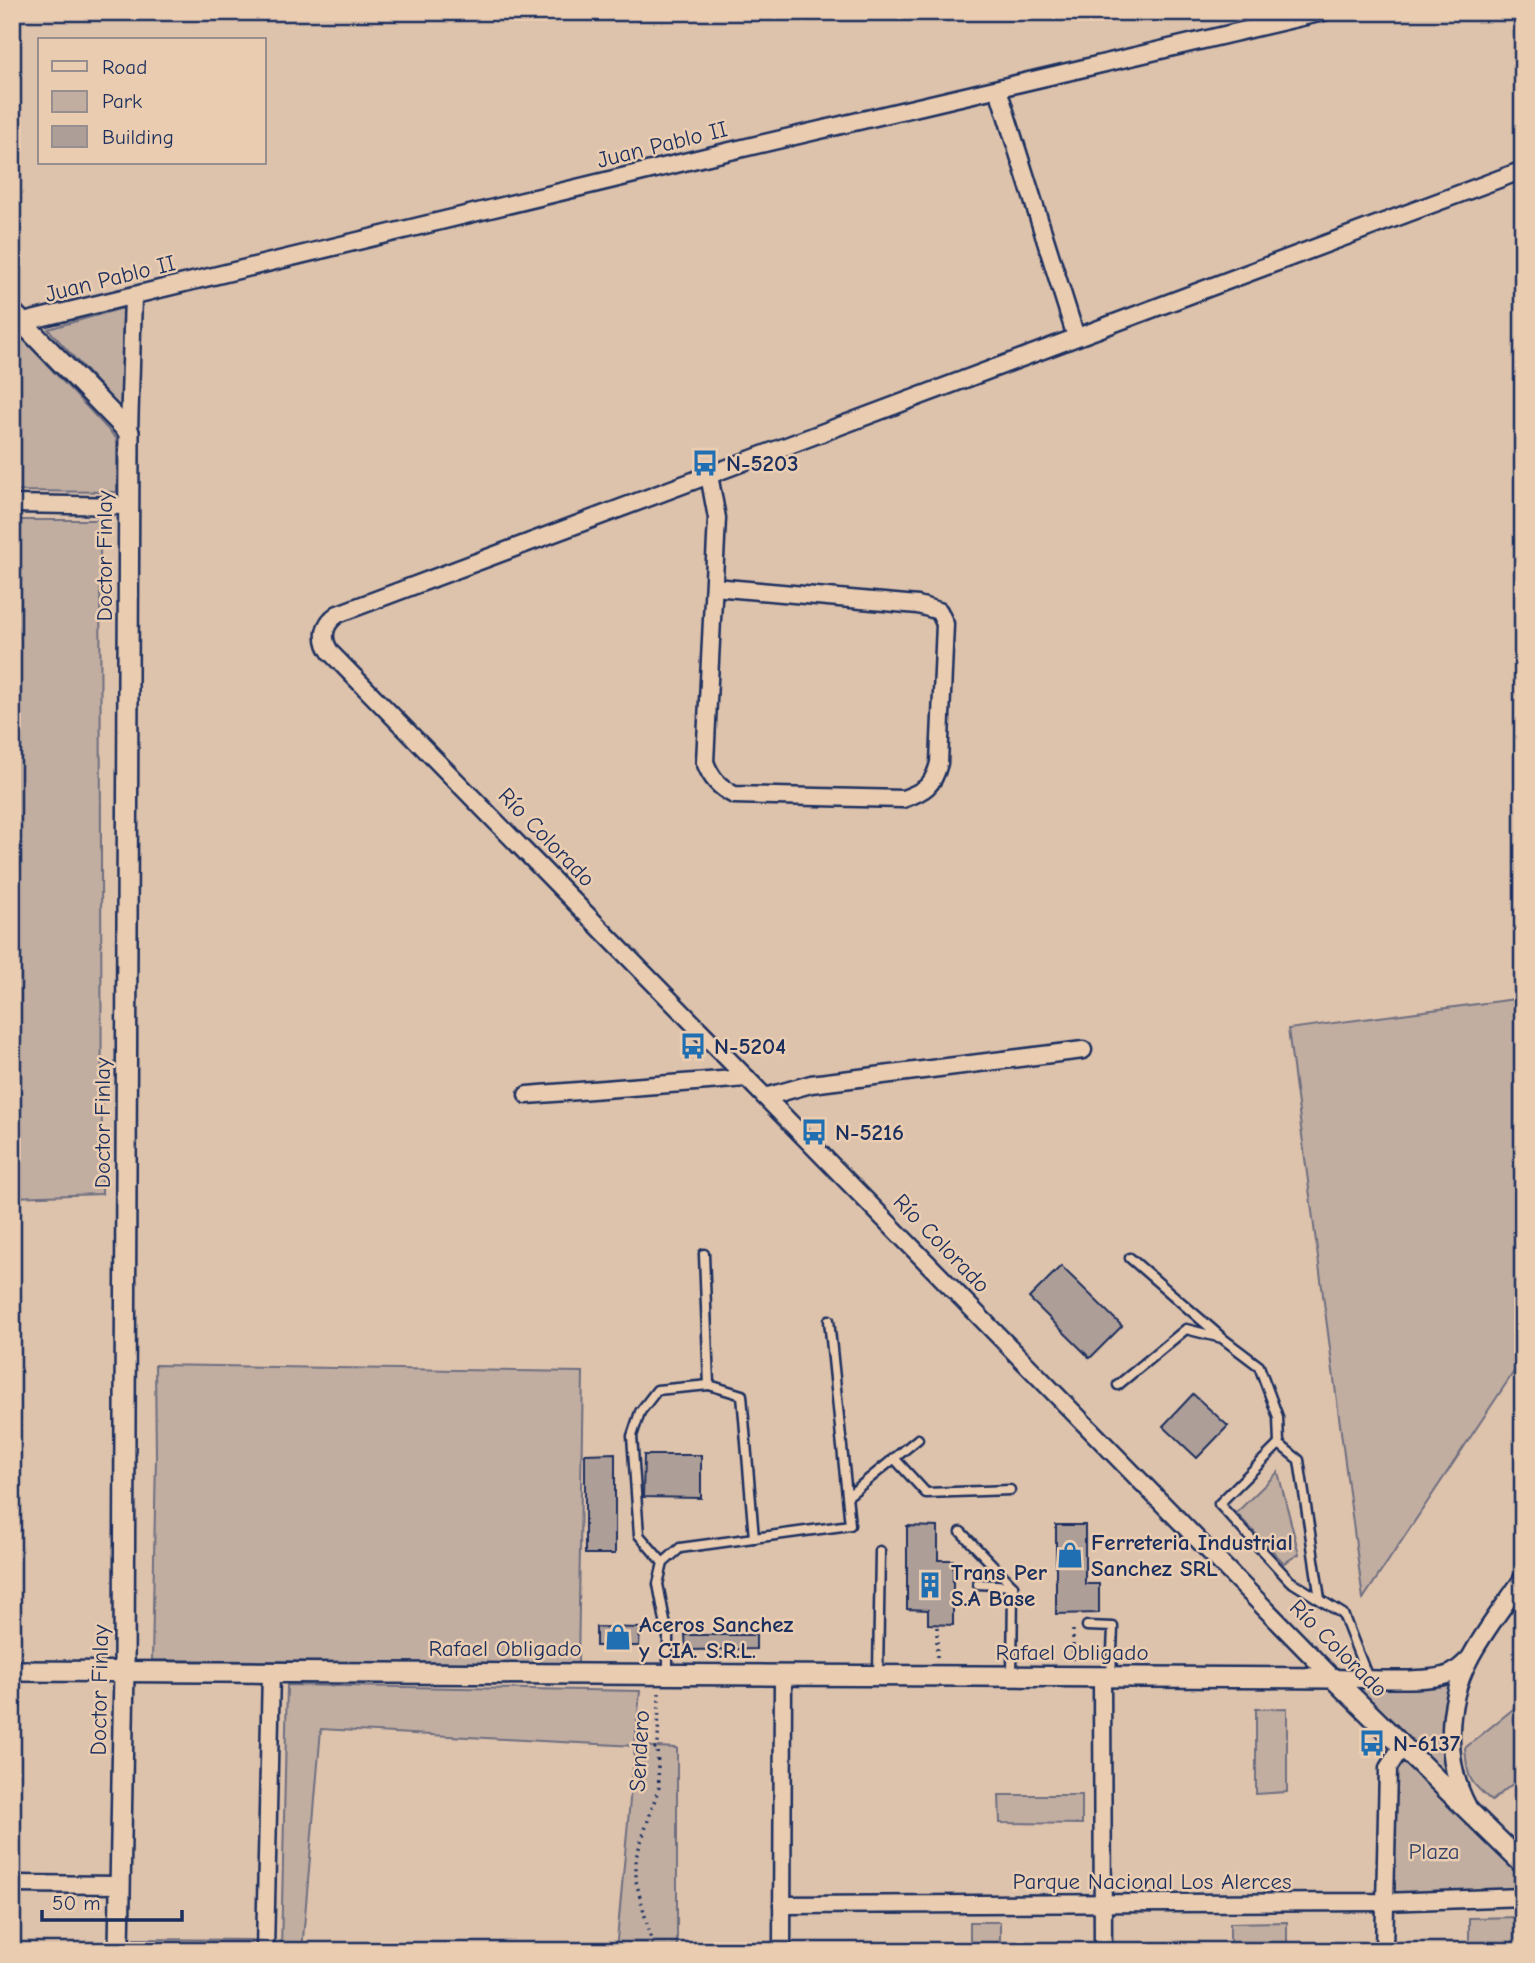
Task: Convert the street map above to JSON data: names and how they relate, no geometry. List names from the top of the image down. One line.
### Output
{"streets":{"street":["Juan Pablo II","Doctor Finlay","Río Colorado","Rafael Obligado","Parque Nacional Los Alerces"],"path":["Sendero"]},"crossings":[["Juan Pablo II","Doctor Finlay"],["Doctor Finlay","Rafael Obligado"],["Río Colorado","Rafael Obligado"],["Rafael Obligado","Sendero"]],"parks":["Plaza"],"places":{"bus stop":["N-5203","N-5204","N-5216","N-6137"],"shop":["Ferreteria Industrial Sanchez SRL","Aceros Sanchez y CIA. S.R.L."],"building":["Trans Per S.A Base"]},"legend":["Road","Park","Building"],"scale_bar":"50 m"}
